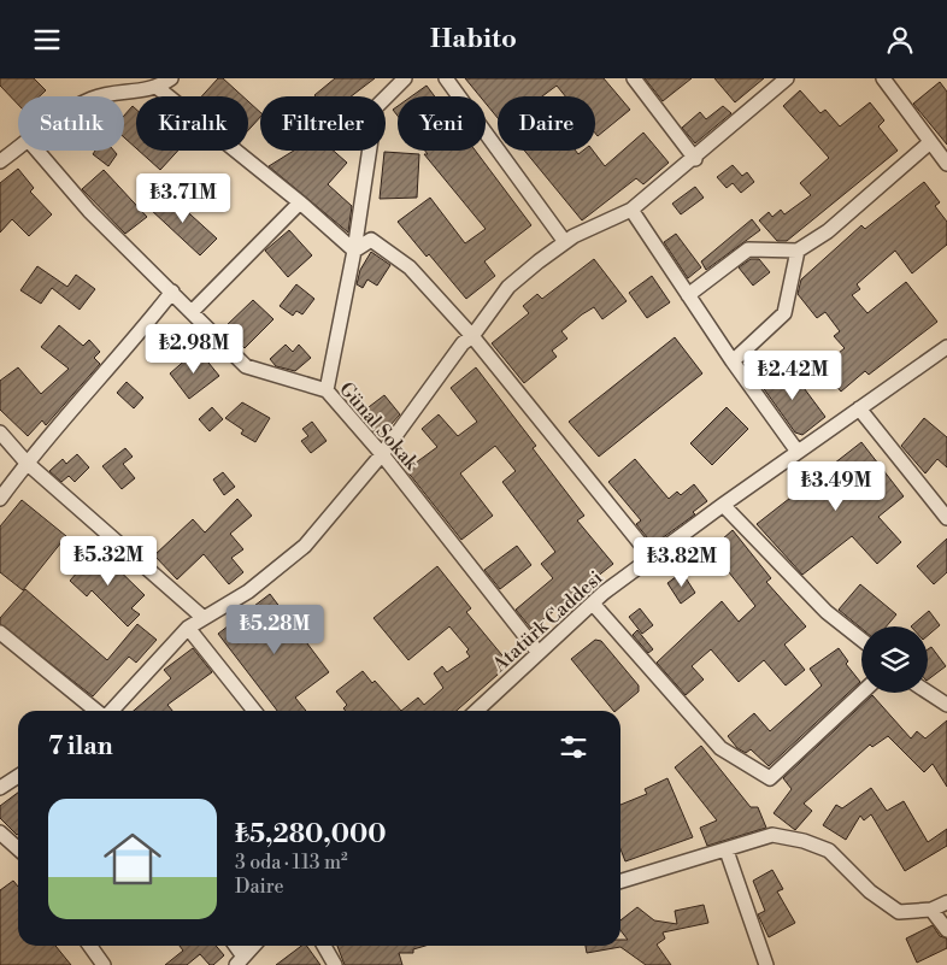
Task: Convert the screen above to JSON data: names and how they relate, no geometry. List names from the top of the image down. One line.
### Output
{"streets":{"street":["Günal Sokak","Atatürk Caddesi"]},"crossings":[["Günal Sokak","Atatürk Caddesi"]],"page":{"header":"Habito","chip":["Satılık","Kiralık","Filtreler","Yeni","Daire"],"price":["₺3.71M","₺2.98M","₺2.42M","₺3.49M","₺5.32M","₺3.82M","₺5.28M"],"heading":"7 ilan","list":[{"name":"₺5,280,000","note":"3 oda · 113 m² · Daire"}]}}
